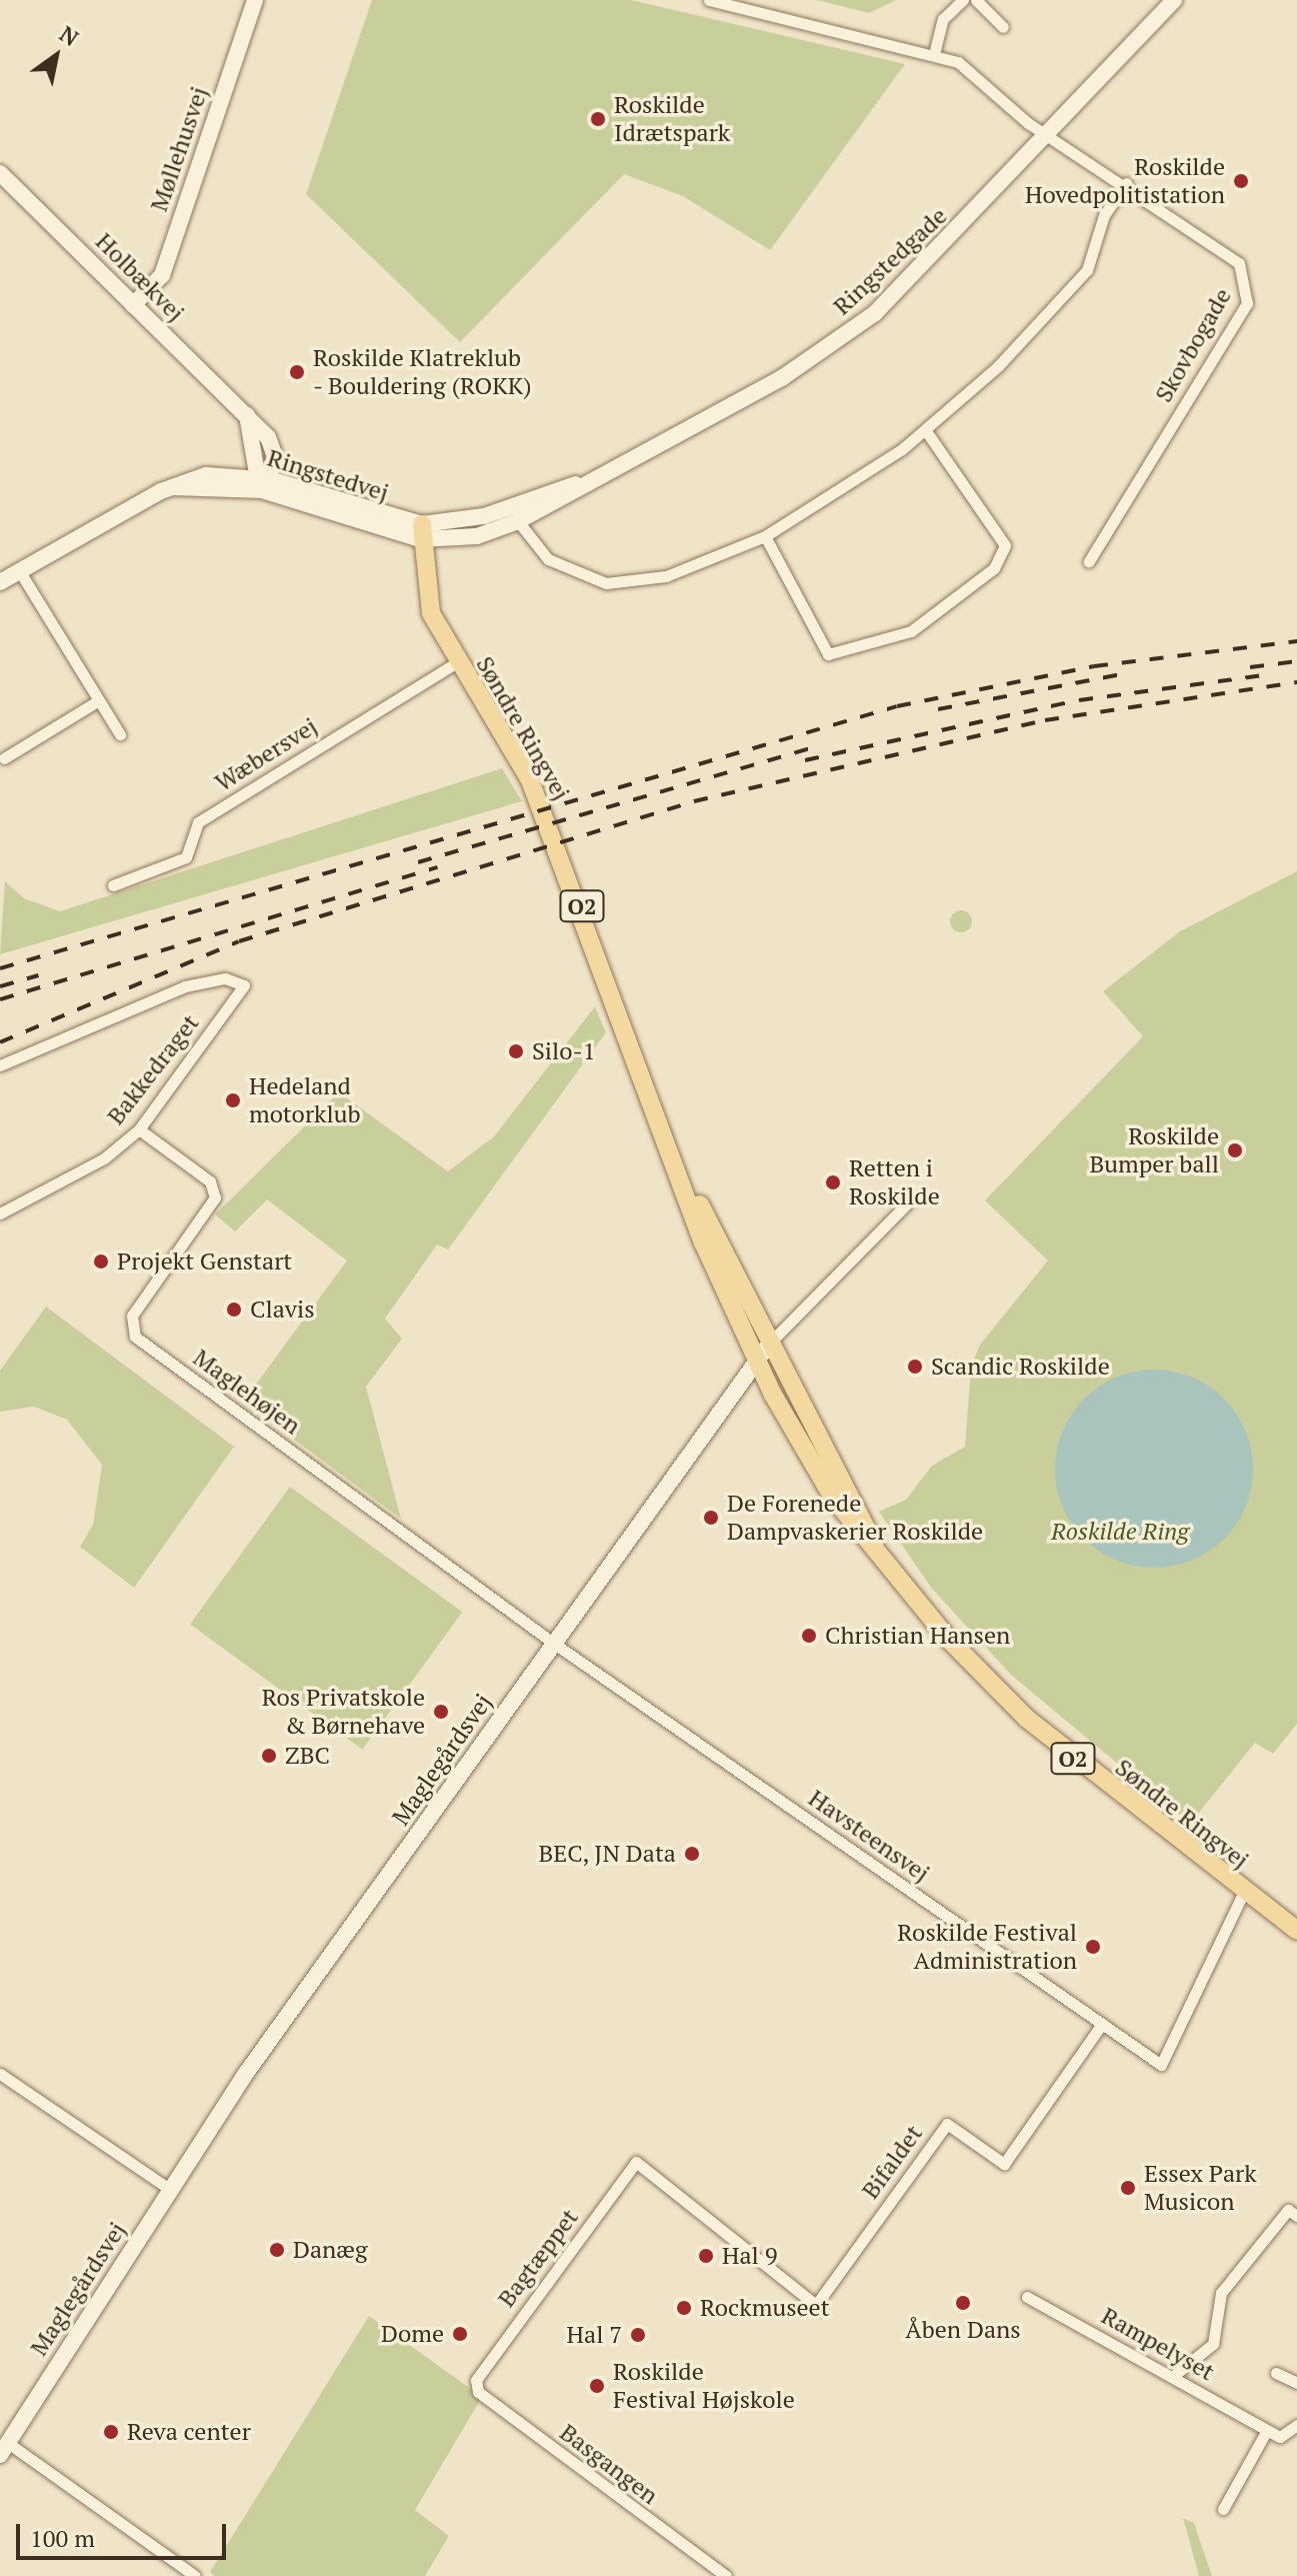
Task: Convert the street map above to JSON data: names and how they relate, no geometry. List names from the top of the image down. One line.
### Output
{"streets":{"main road":["Søndre Ringvej","O2"],"street":["Møllehusvej","Ringstedgade","Holbækvej","Skovbogade","Ringstedvej","Wæbersvej","Bakkedraget","Maglehøjen","Maglegårdsvej","Havsteensvej","Bifaldet","Bagtæppet","Rampelyset","Basgangen"]},"crossings":[["Møllehusvej","Holbækvej"],["Ringstedgade","Skovbogade"],["Ringstedgade","Ringstedvej"],["Ringstedgade","Søndre Ringvej"],["Holbækvej","Ringstedvej"],["Ringstedvej","Søndre Ringvej"],["Søndre Ringvej","Wæbersvej"],["Søndre Ringvej","Maglegårdsvej"],["Søndre Ringvej","Havsteensvej"],["Bakkedraget","Maglehøjen"],["Maglehøjen","Maglegårdsvej"],["Maglehøjen","Havsteensvej"],["Maglegårdsvej","Havsteensvej"],["Havsteensvej","Bifaldet"],["Bifaldet","Bagtæppet"],["Bagtæppet","Basgangen"]],"parks":["Roskilde Ring"],"places":["Roskilde Idrætspark","Roskilde Hovedpolitistation","Roskilde Klatreklub - Bouldering (ROKK)","Silo-1","Hedeland motorklub","Roskilde Bumper ball","Retten i Roskilde","Projekt Genstart","Clavis","Scandic Roskilde","De Forenede Dampvaskerier Roskilde","Christian Hansen","Ros Privatskole & Børnehave","ZBC","BEC, JN Data","Roskilde Festival Administration","Essex Park Musicon","Danæg","Hal 9","Åben Dans","Rockmuseet","Dome","Hal 7","Roskilde Festival Højskole","Reva center"],"scale_bar":"100 m","north":"top right"}
